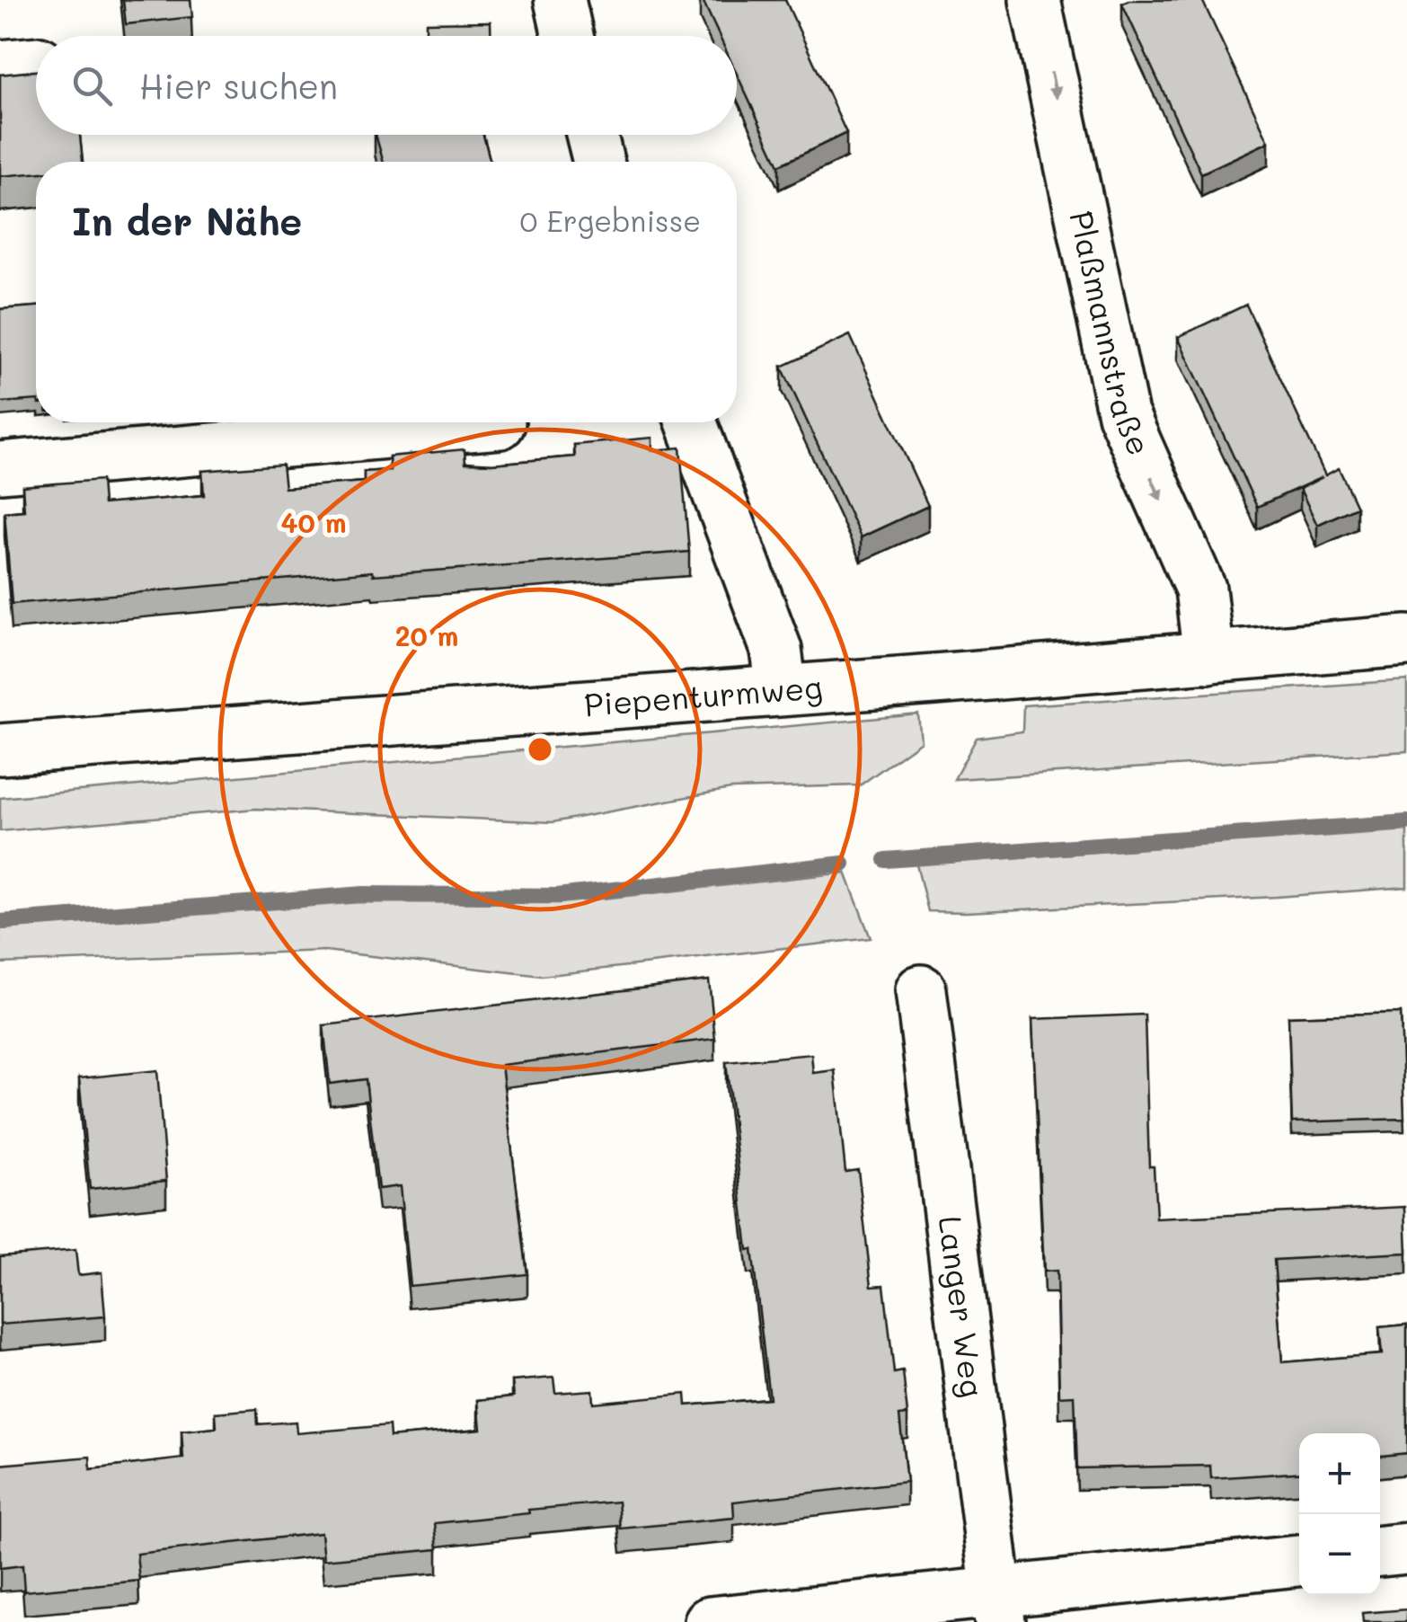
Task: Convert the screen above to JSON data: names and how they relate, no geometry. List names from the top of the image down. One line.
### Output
{"streets":{"street":["Plaßmannstraße","Piepenturmweg","Langer Weg"]},"crossings":[["Plaßmannstraße","Piepenturmweg"]],"page":{"search":"Hier suchen","heading":["In der Nähe","0 Ergebnisse"],"map_buttons":["+","−"]},"rings":["40 m","20 m"]}
